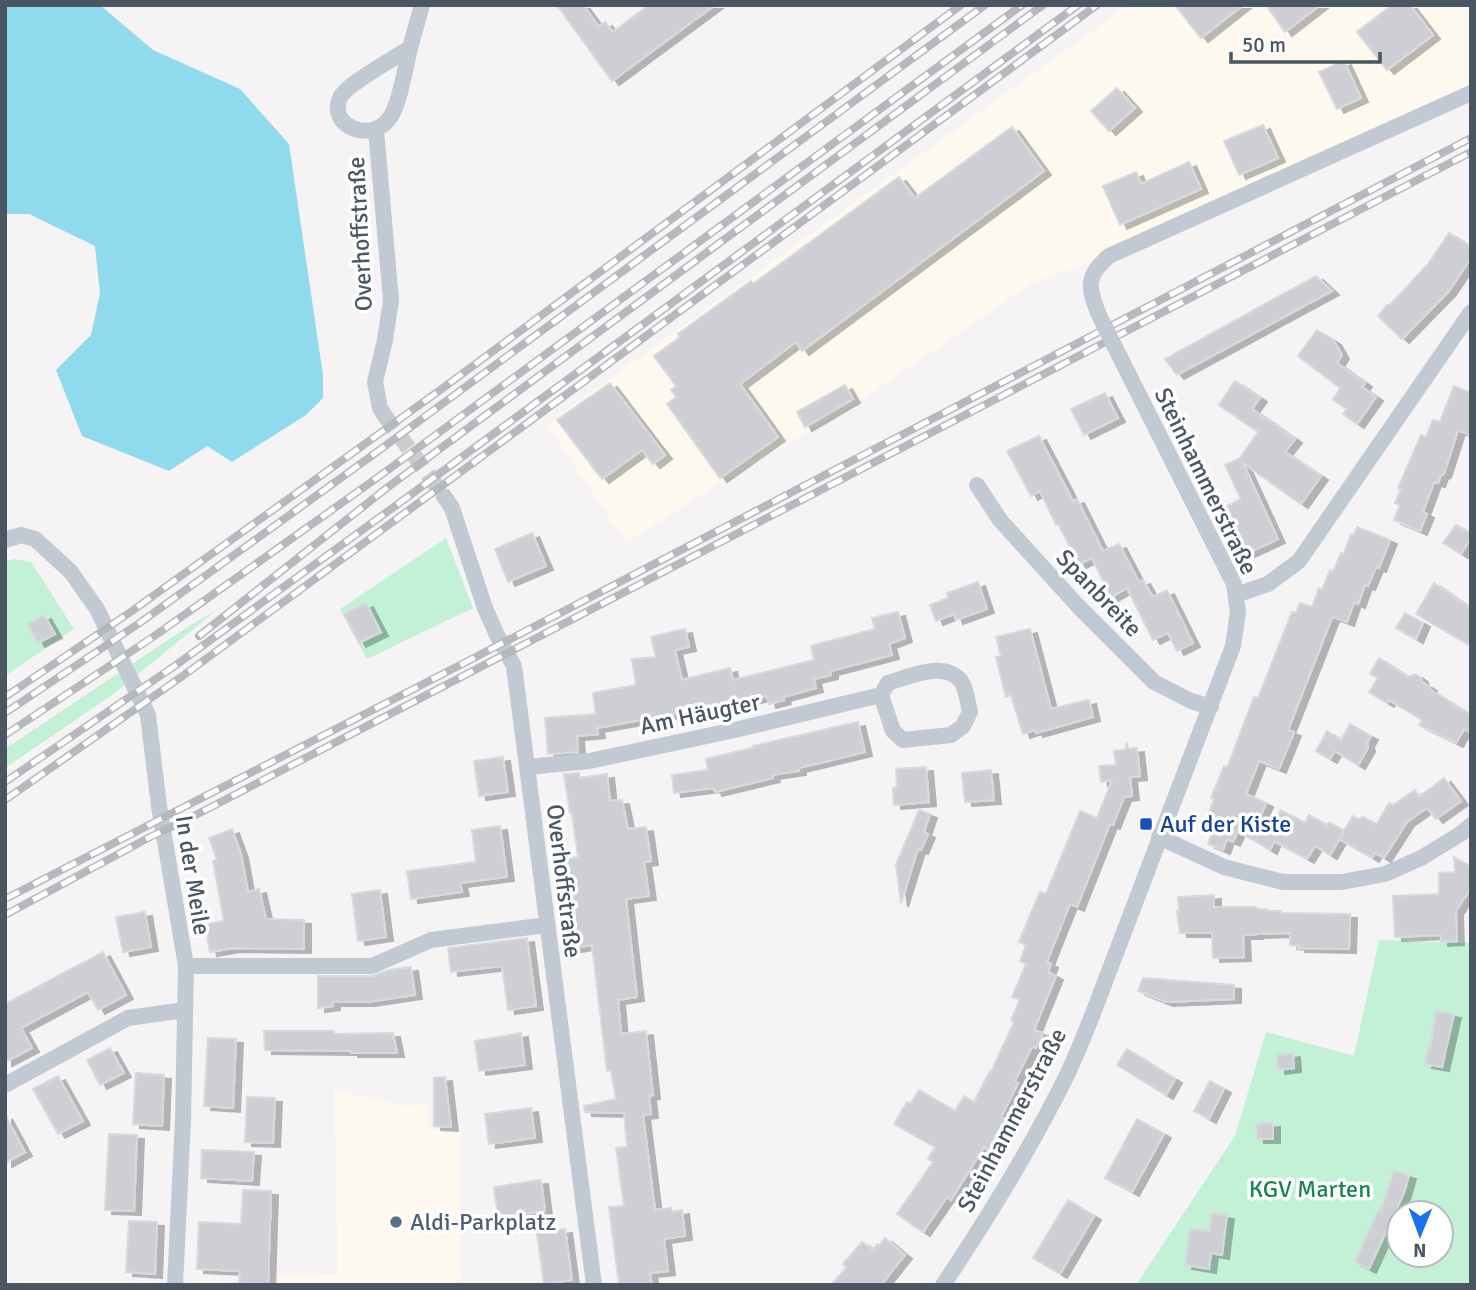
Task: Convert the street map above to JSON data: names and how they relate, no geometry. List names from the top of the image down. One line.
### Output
{"streets":{"street":["Overhoffstraße","Steinhammerstraße","Spanbreite","Am Häugter","In der Meile"]},"crossings":[["Overhoffstraße","Am Häugter"],["Steinhammerstraße","Spanbreite"]],"parks":["KGV Marten"],"places":{"transit":["Auf der Kiste"],"other":["Aldi-Parkplatz"]},"scale_bar":"50 m","north":"bottom"}
